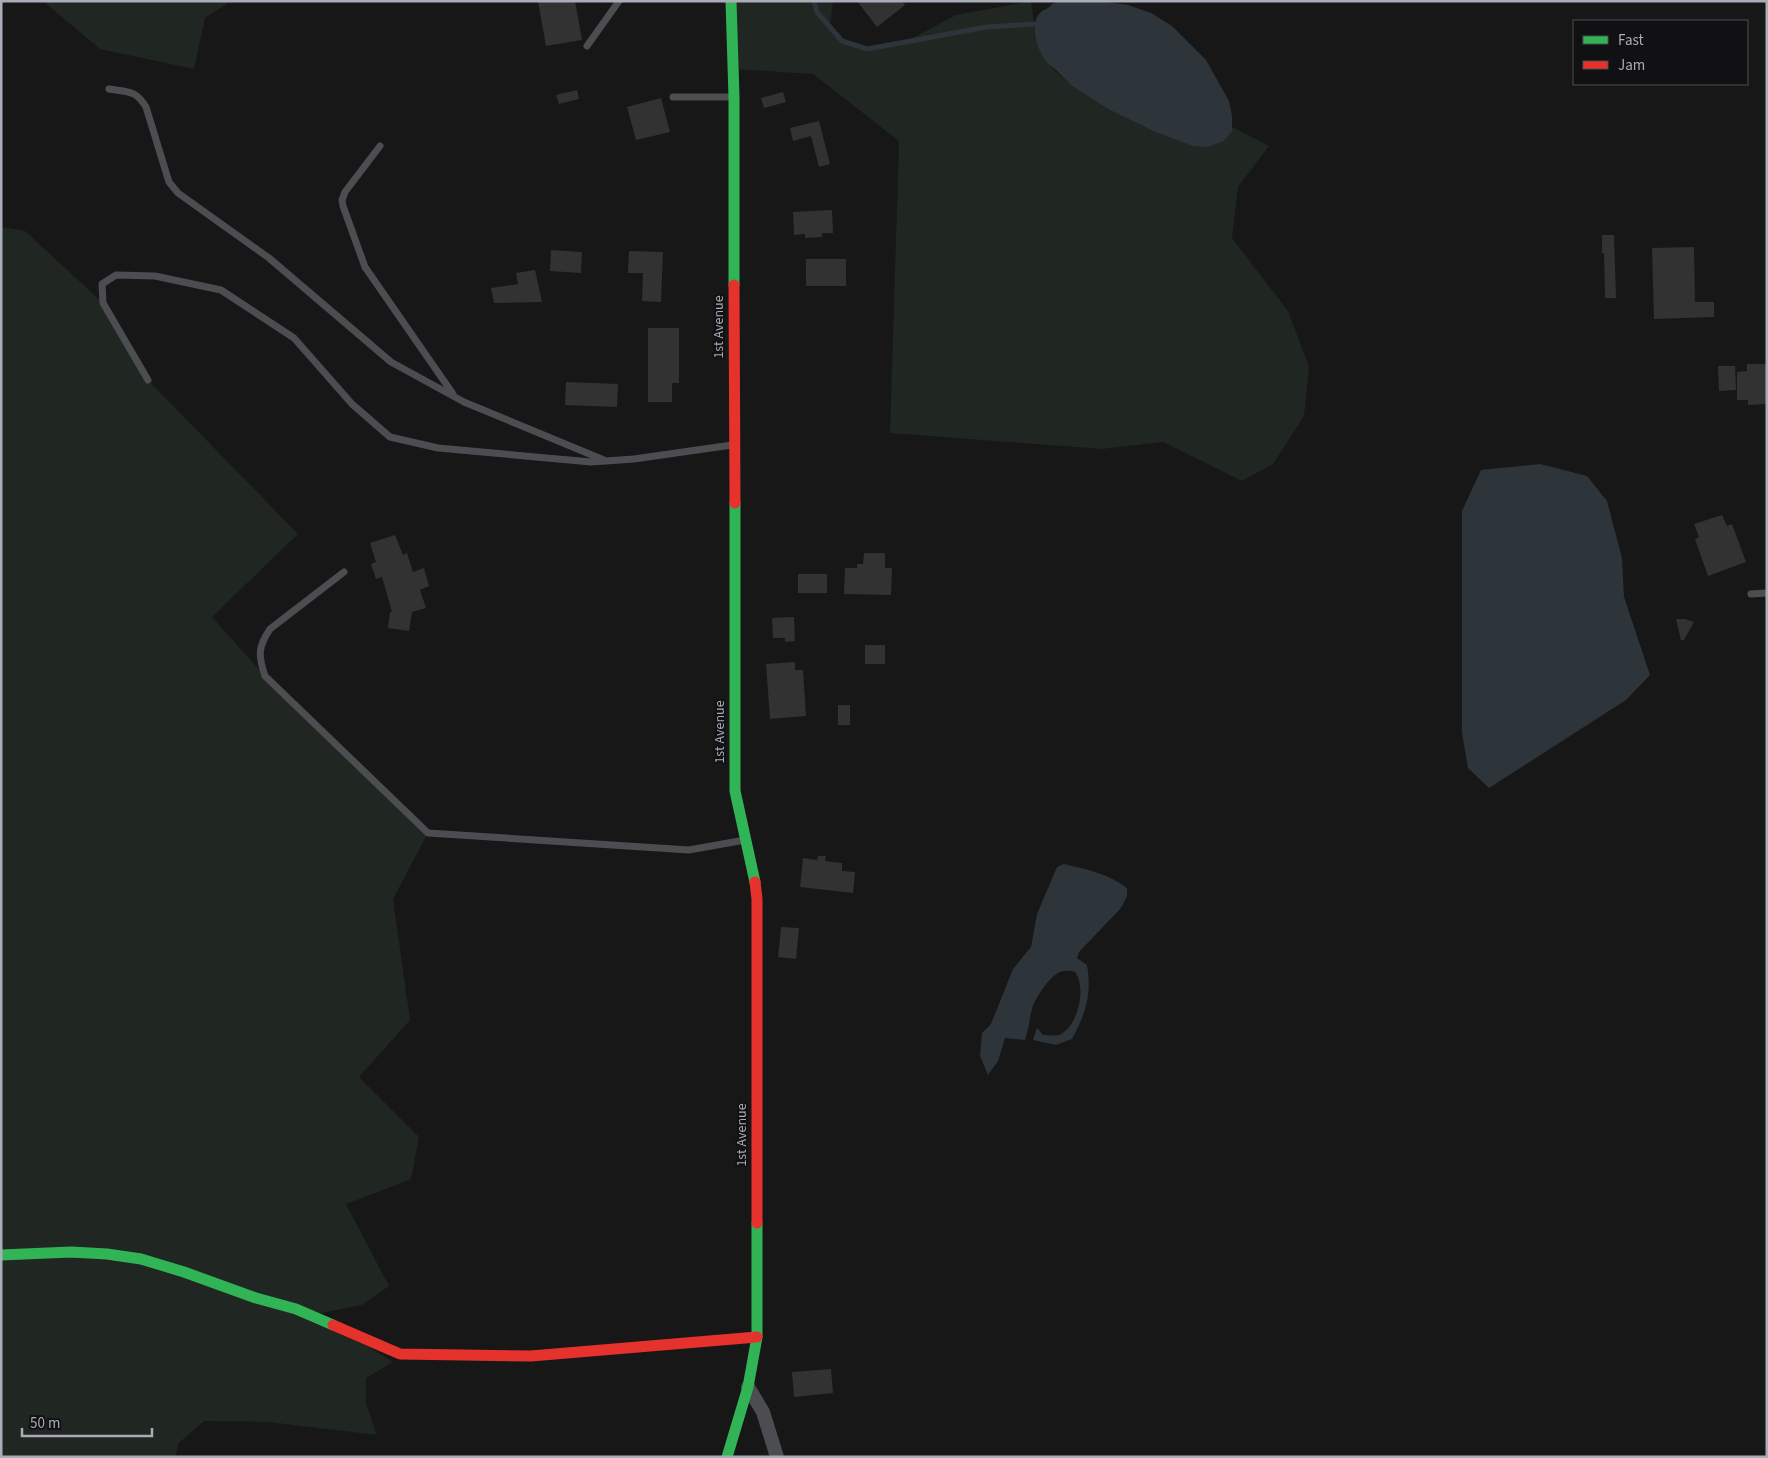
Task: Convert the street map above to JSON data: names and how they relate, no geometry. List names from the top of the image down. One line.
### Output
{"streets":{"street":["1st Avenue"]},"legend":["Fast","Jam"],"scale_bar":"50 m"}
